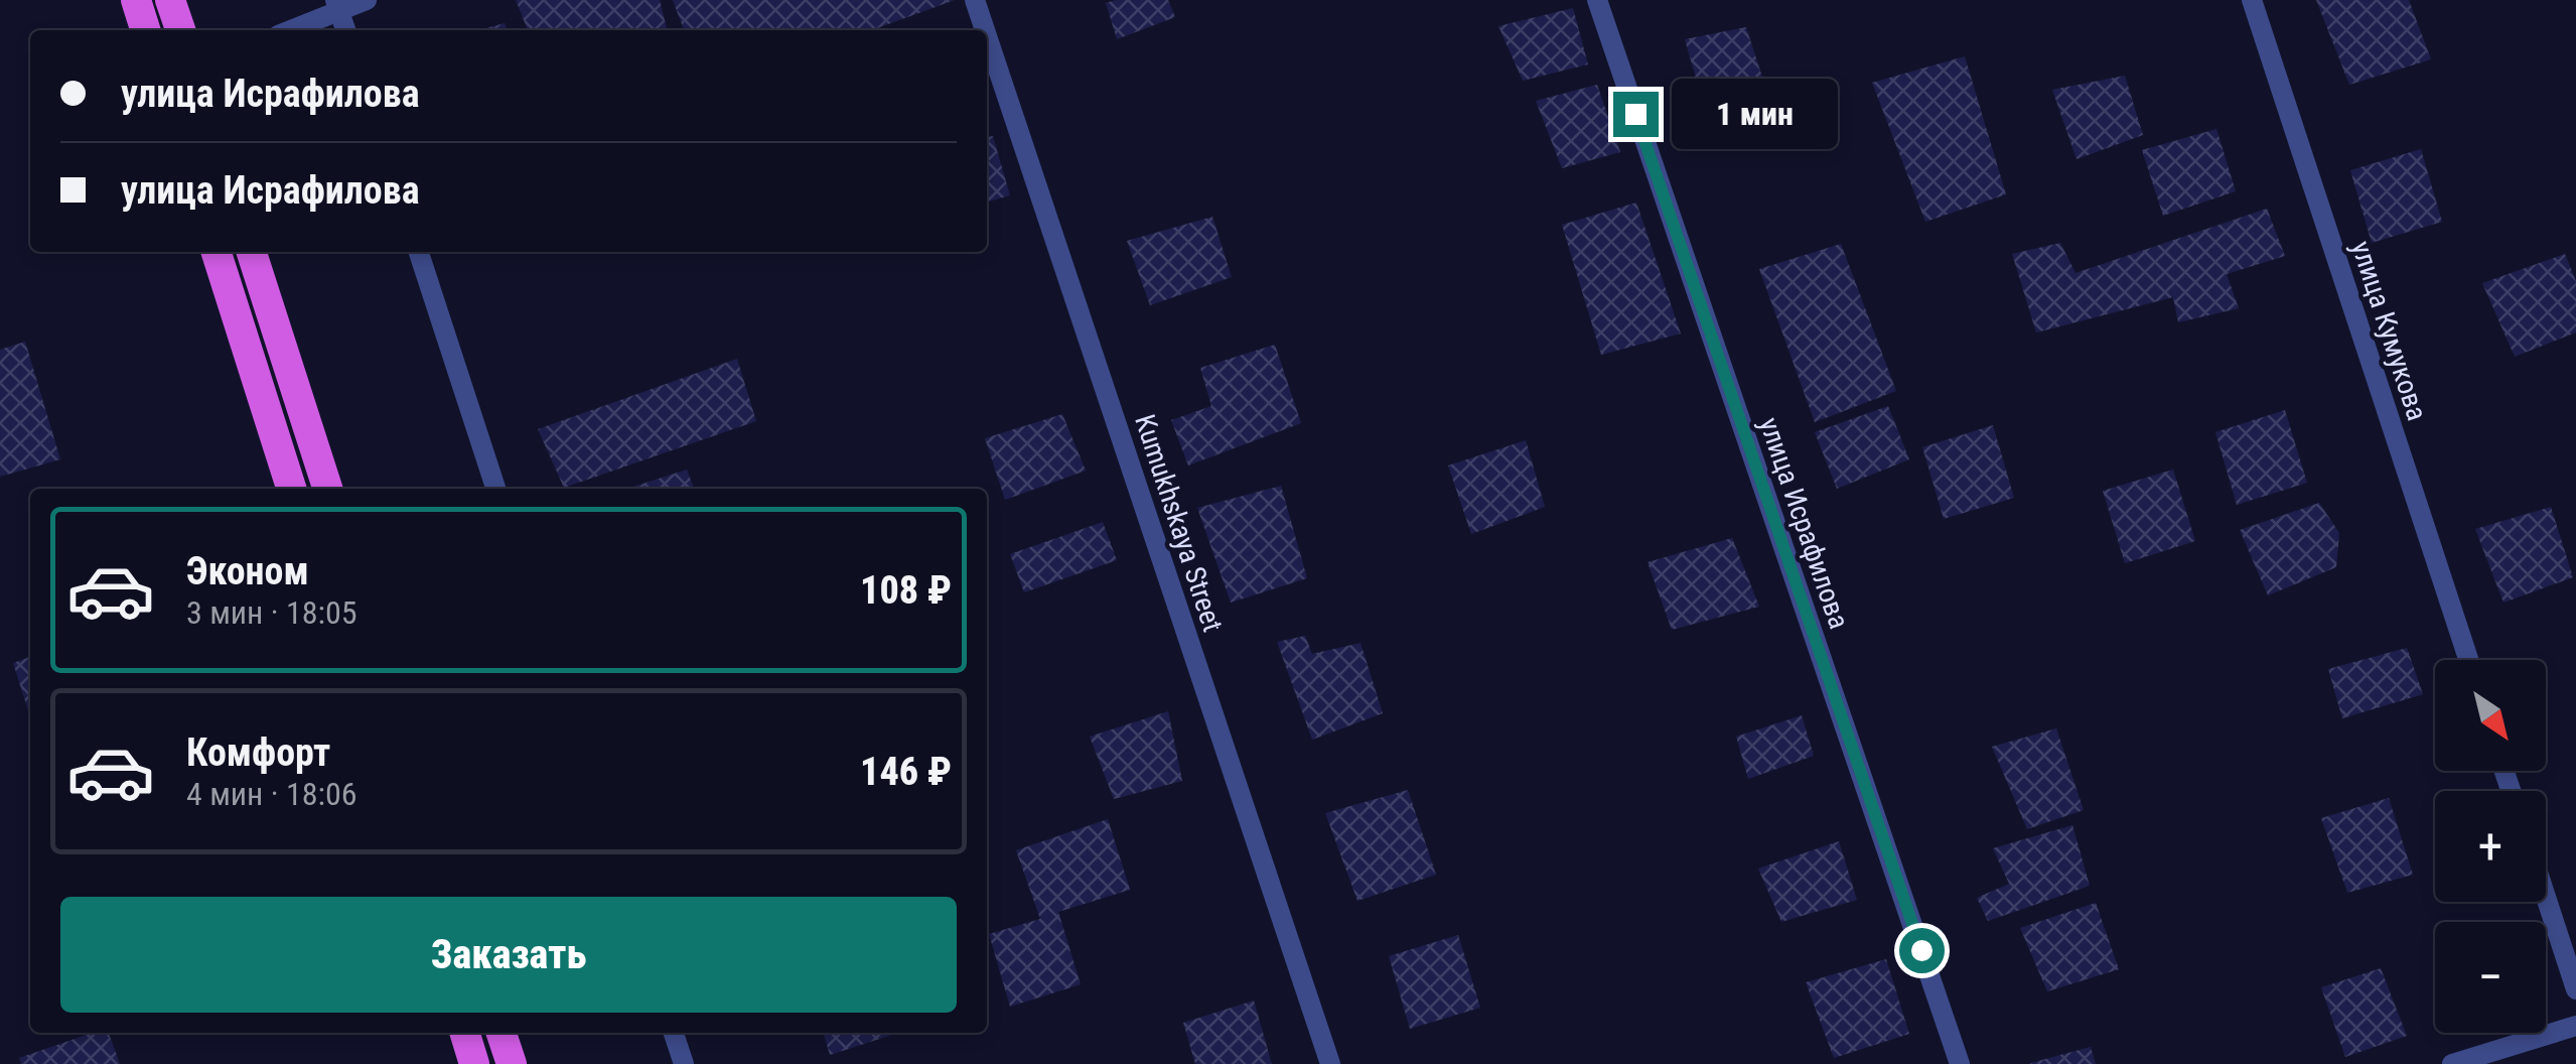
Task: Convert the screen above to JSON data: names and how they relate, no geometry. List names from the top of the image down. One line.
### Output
{"streets":{"street":["улица Кумукова","Kumukhskaya Street","улица Исрафилова"]},"north":"bottom right","page":{"banner":["улица Исрафилова","улица Исрафилова"],"bubble":"1 мин","list":[{"name":"Эконом","note":"3 мин · 18:05","value":"108 ₽"},{"name":"Комфорт","note":"4 мин · 18:06","value":"146 ₽"}],"map_buttons":["+","−"],"buttons":"Заказать"}}
